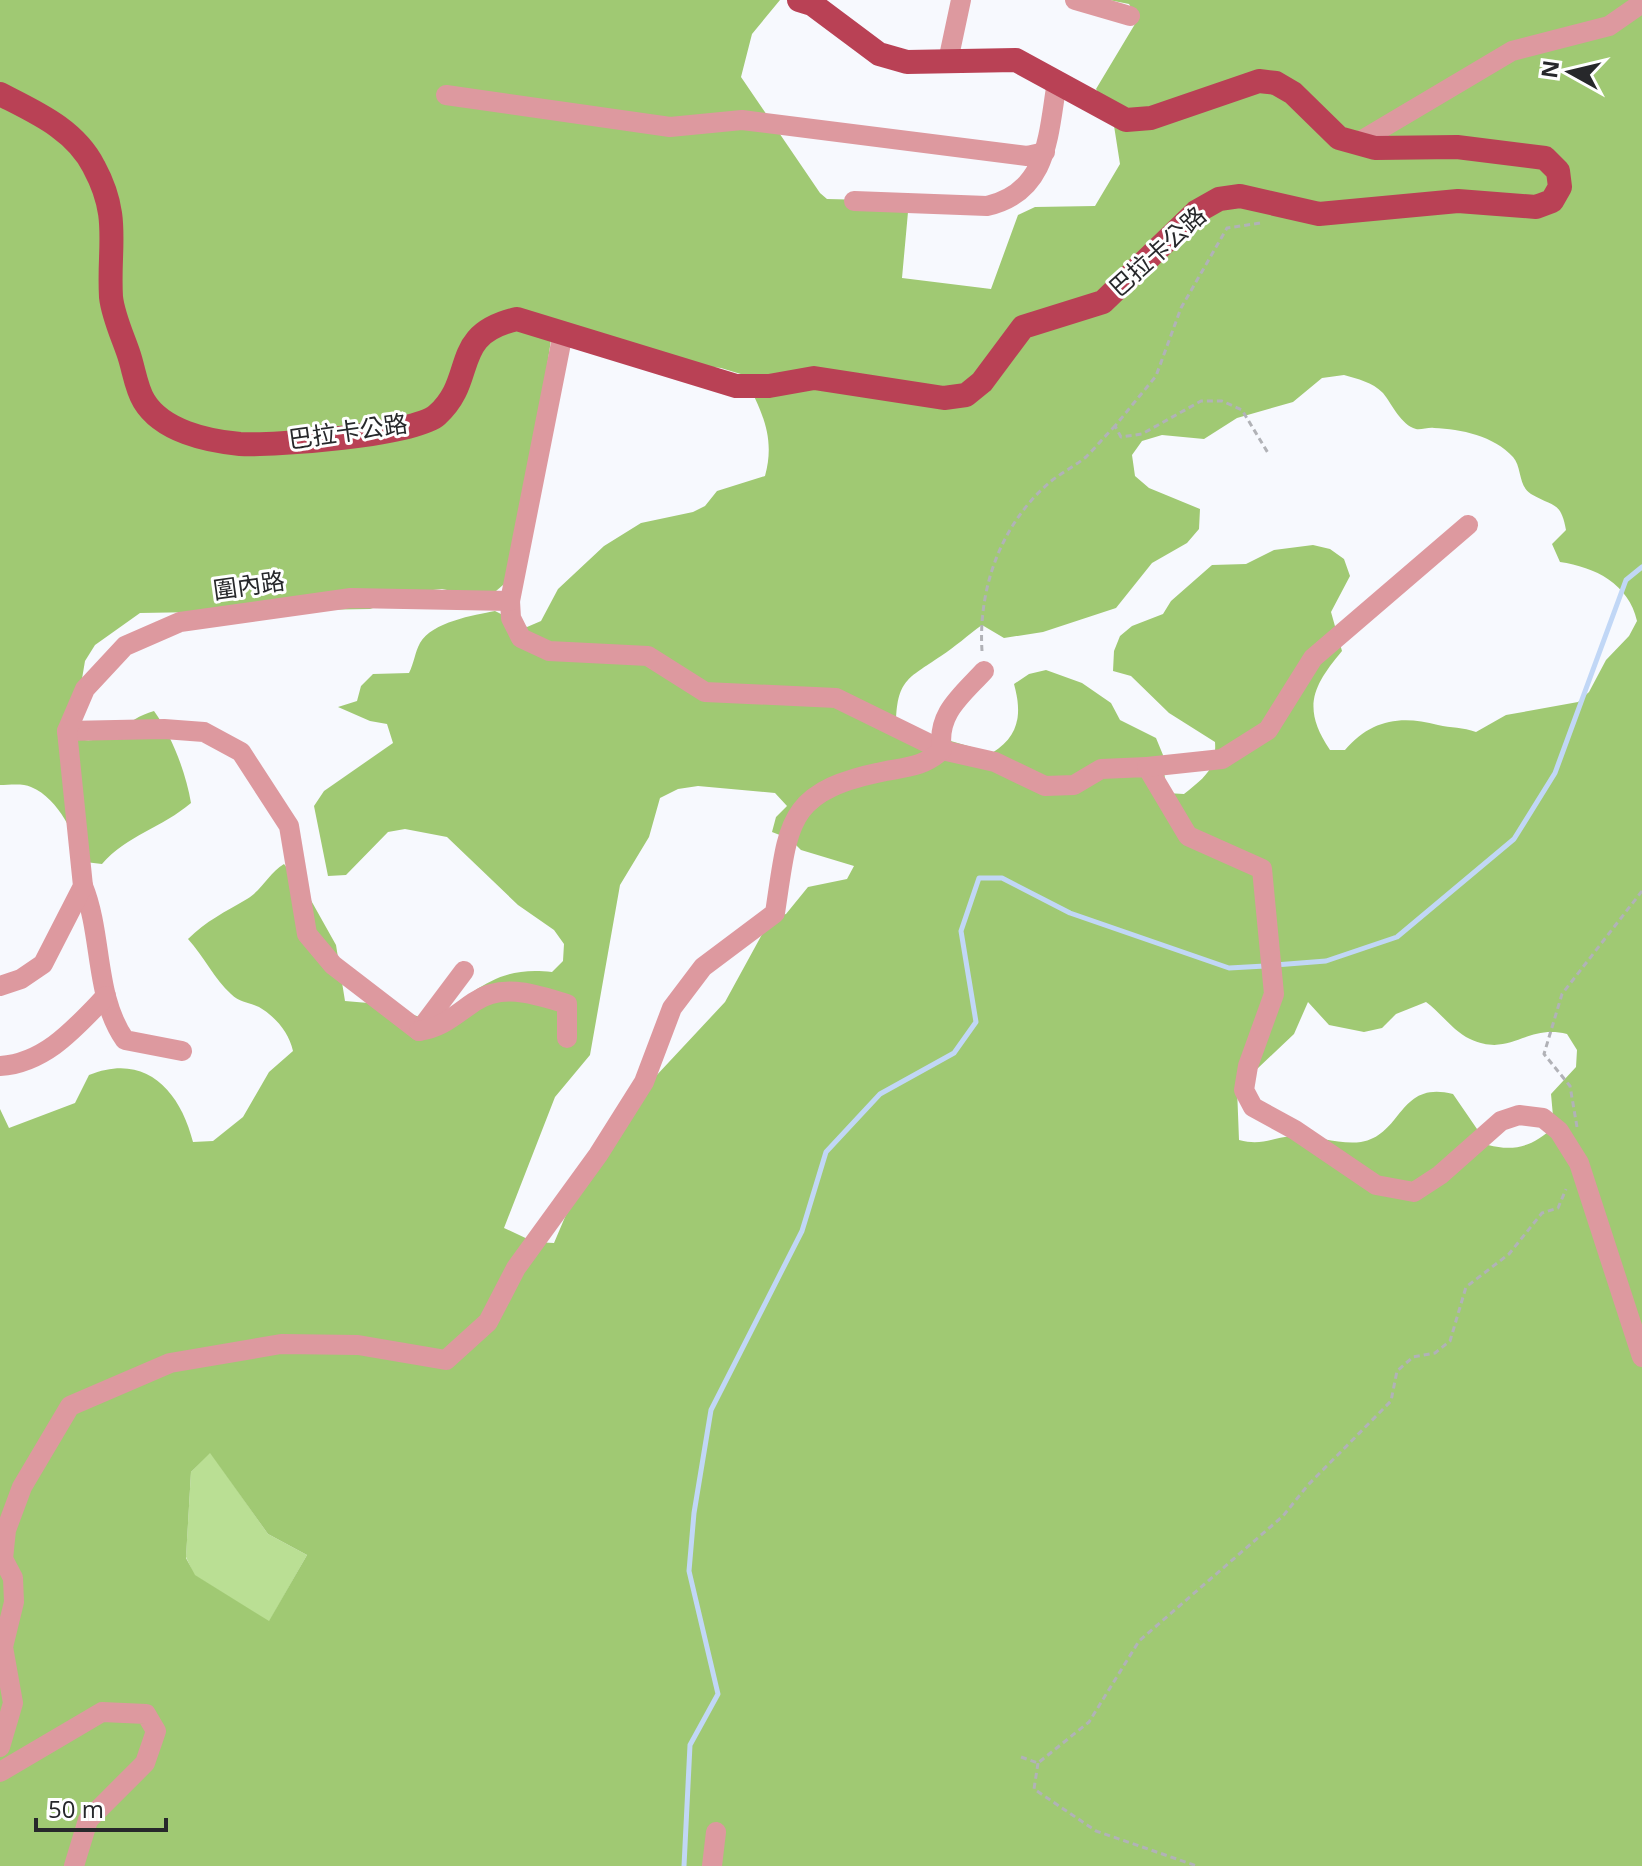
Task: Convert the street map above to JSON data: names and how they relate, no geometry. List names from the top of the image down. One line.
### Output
{"streets":{"main road":["巴拉卡公路"],"street":["圍內路"]},"scale_bar":"50 m","north":"left"}
